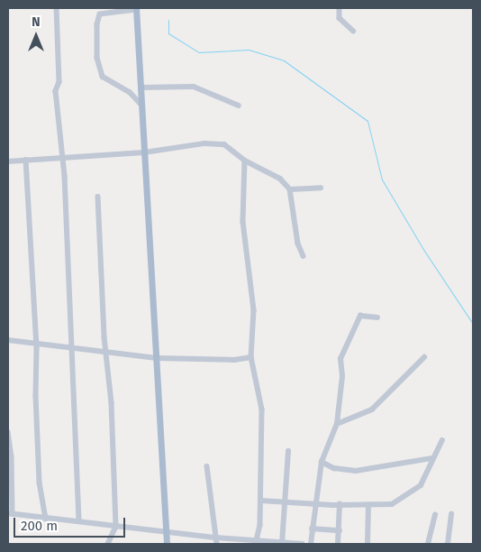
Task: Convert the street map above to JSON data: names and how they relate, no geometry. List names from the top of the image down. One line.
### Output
{"scale_bar":"200 m","north":"top"}
